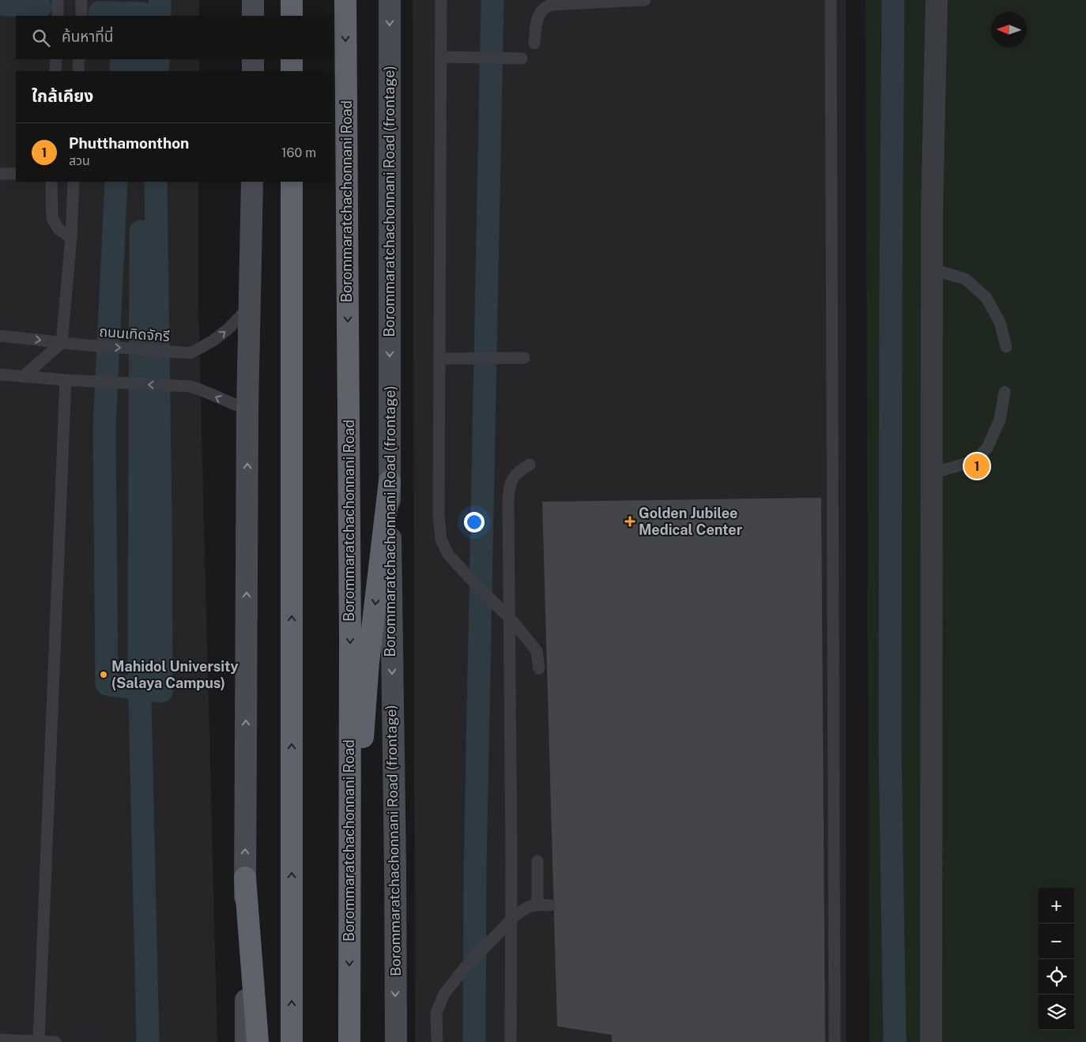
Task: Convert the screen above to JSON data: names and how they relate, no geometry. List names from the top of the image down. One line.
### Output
{"streets":{"highway":["Borommaratchachonnani Road"],"main road":["Borommaratchachonnani Road (frontage)"],"lane":["ถนนเทิดจักรี"]},"places":{"health":["Golden Jubilee Medical Center"],"other":["Mahidol University (Salaya Campus)"]},"north":"left","page":{"search":"ค้นหาที่นี่","heading":"ใกล้เคียง","list":[{"mark":"1","name":"Phutthamonthon","note":"สวน","value":"160 m"}],"pins":"1","map_buttons":["+","−"]}}
